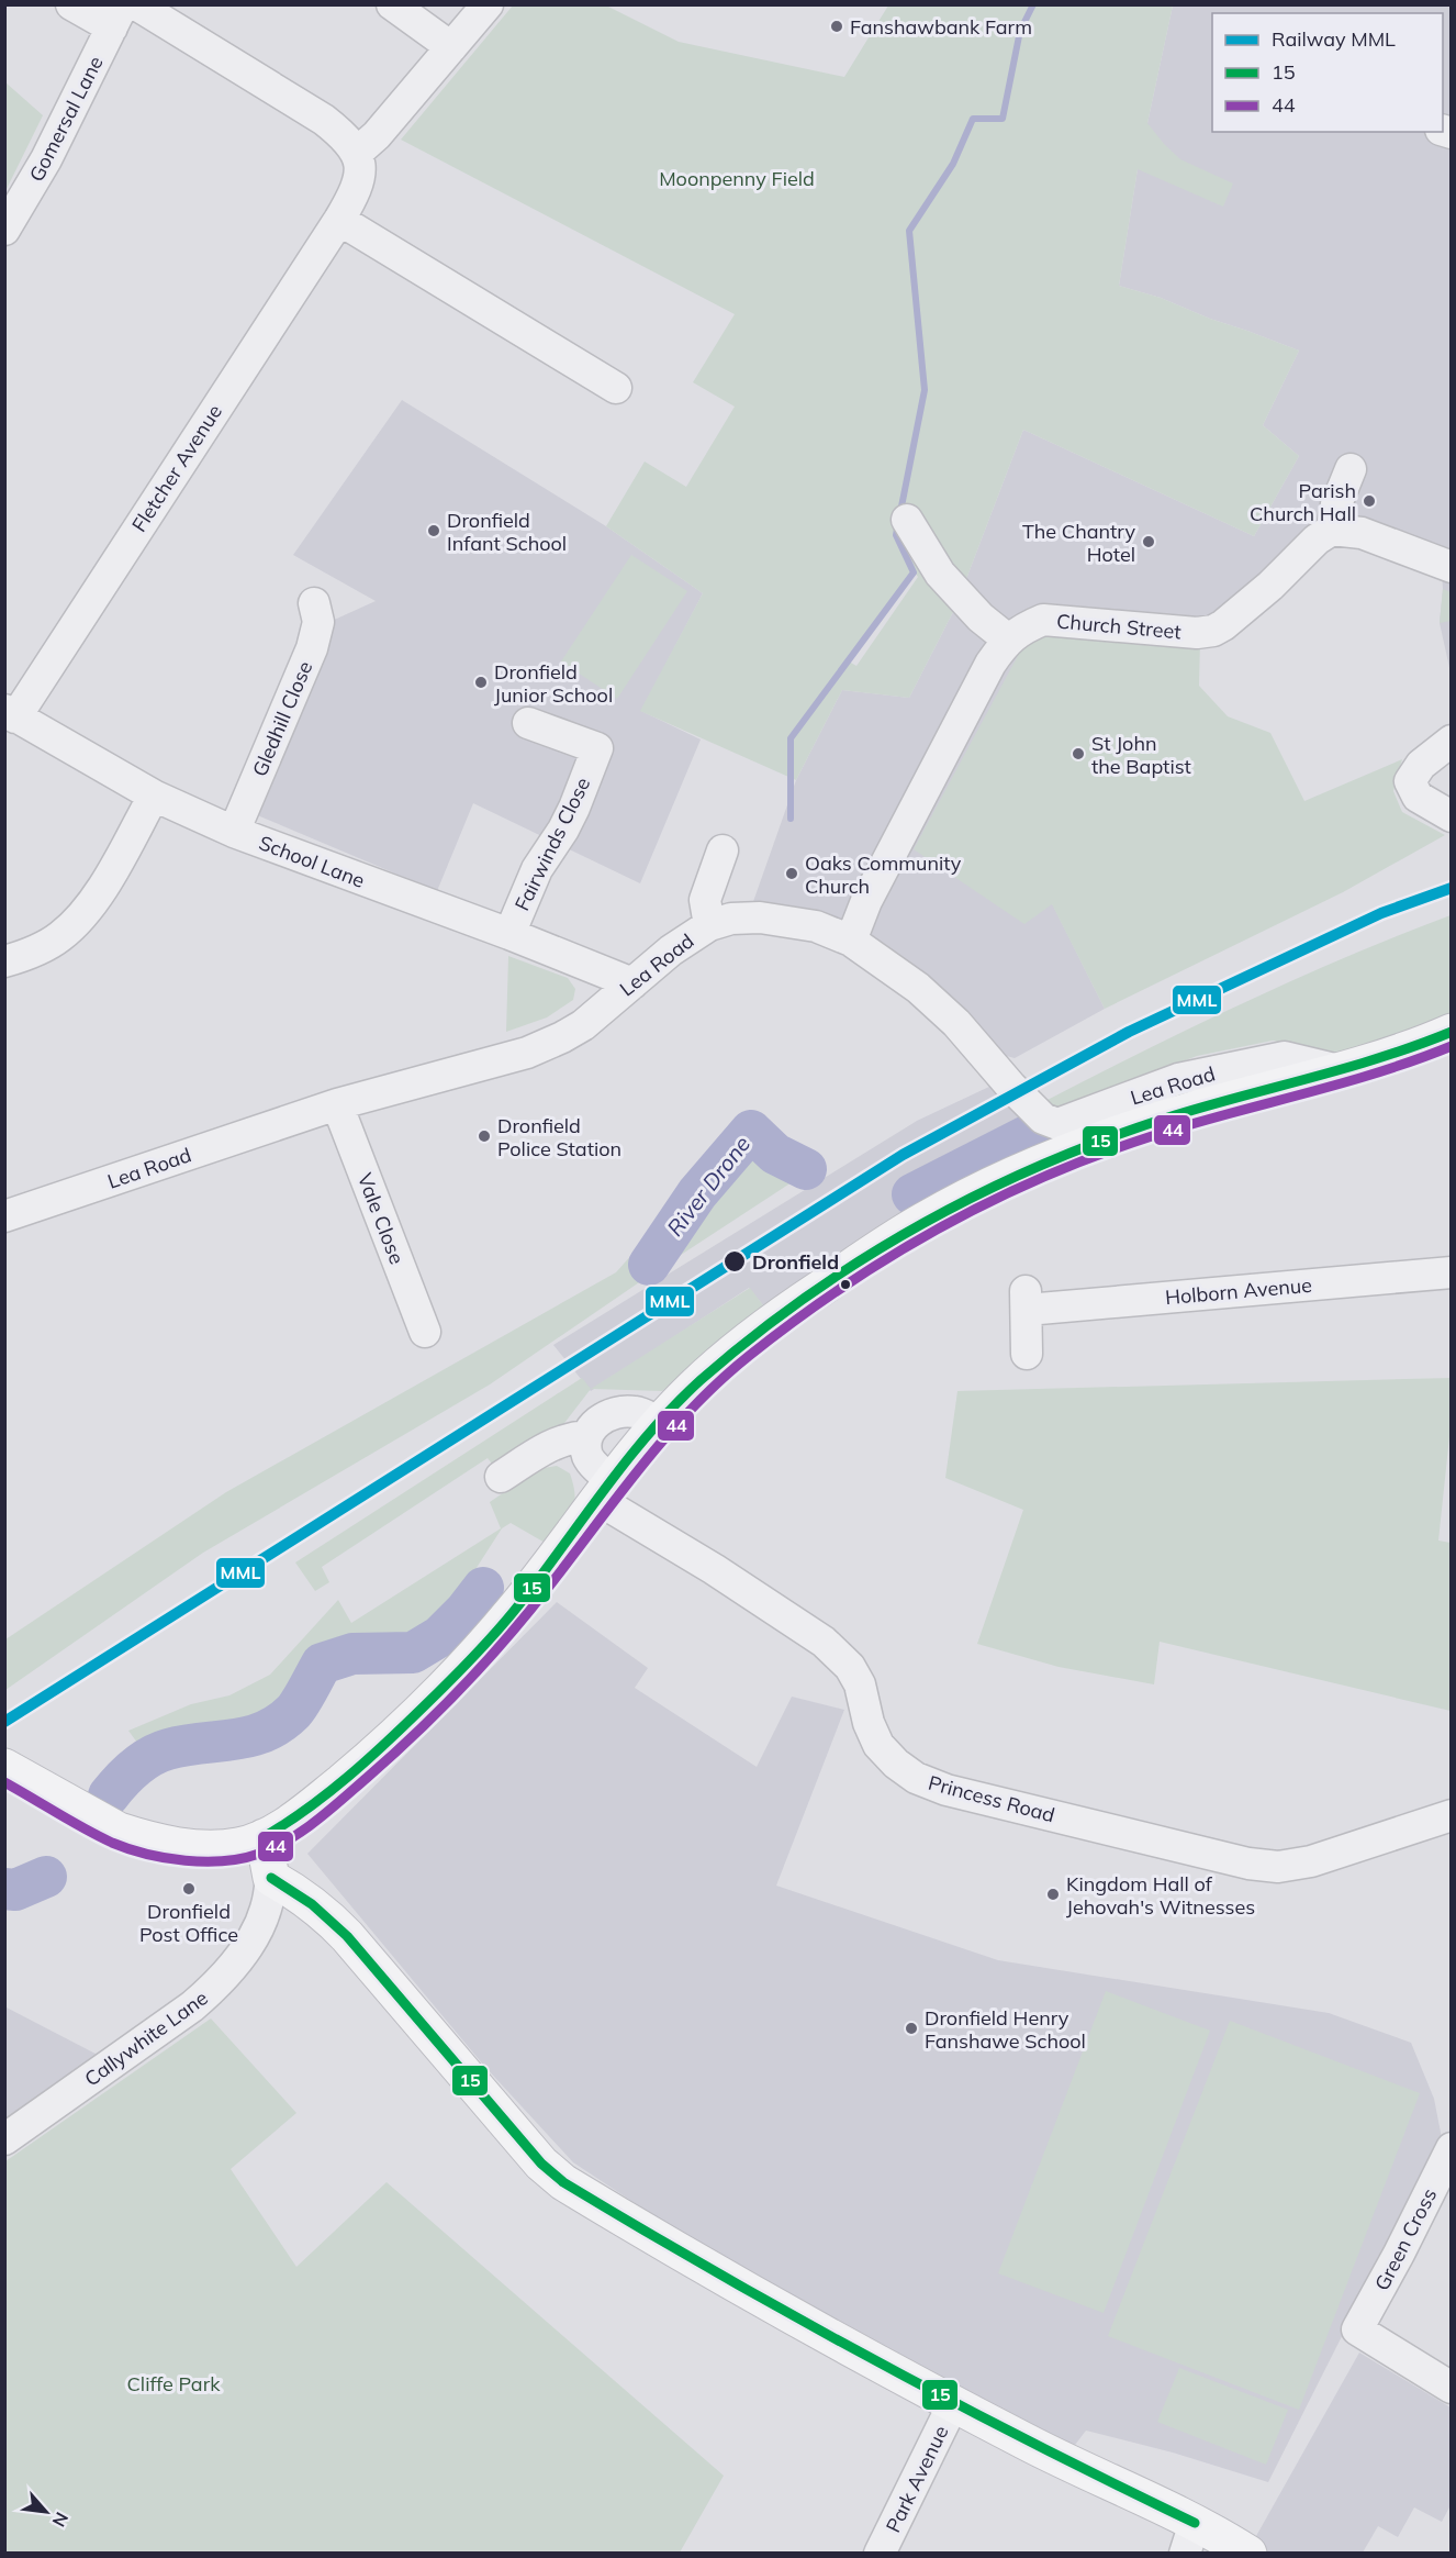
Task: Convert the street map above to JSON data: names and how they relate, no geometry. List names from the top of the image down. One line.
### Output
{"streets":{"main road":["Callywhite Lane"],"street":["Gomersal Lane","Fletcher Avenue","Church Street","Gledhill Close","Fairwinds Close","School Lane","Lea Road","Vale Close","Holborn Avenue","Princess Road","Green Cross","Park Avenue"]},"crossings":[["Fletcher Avenue","School Lane"],["Church Street","Lea Road"],["Gledhill Close","School Lane"],["Fairwinds Close","School Lane"],["School Lane","Lea Road"],["Lea Road","Vale Close"]],"water":["River Drone"],"parks":["Moonpenny Field","Cliffe Park"],"places":["Fanshawbank Farm","Parish Church Hall","Dronfield Infant School","The Chantry Hotel","Dronfield Junior School","St John the Baptist","Oaks Community Church","Dronfield Police Station","Dronfield","Dronfield Post Office","Kingdom Hall of Jehovah's Witnesses","Dronfield Henry Fanshawe School"],"lines":["rail line MML","transit line 15","transit line 44"],"legend":["Railway MML","15","44"],"north":"bottom right"}
